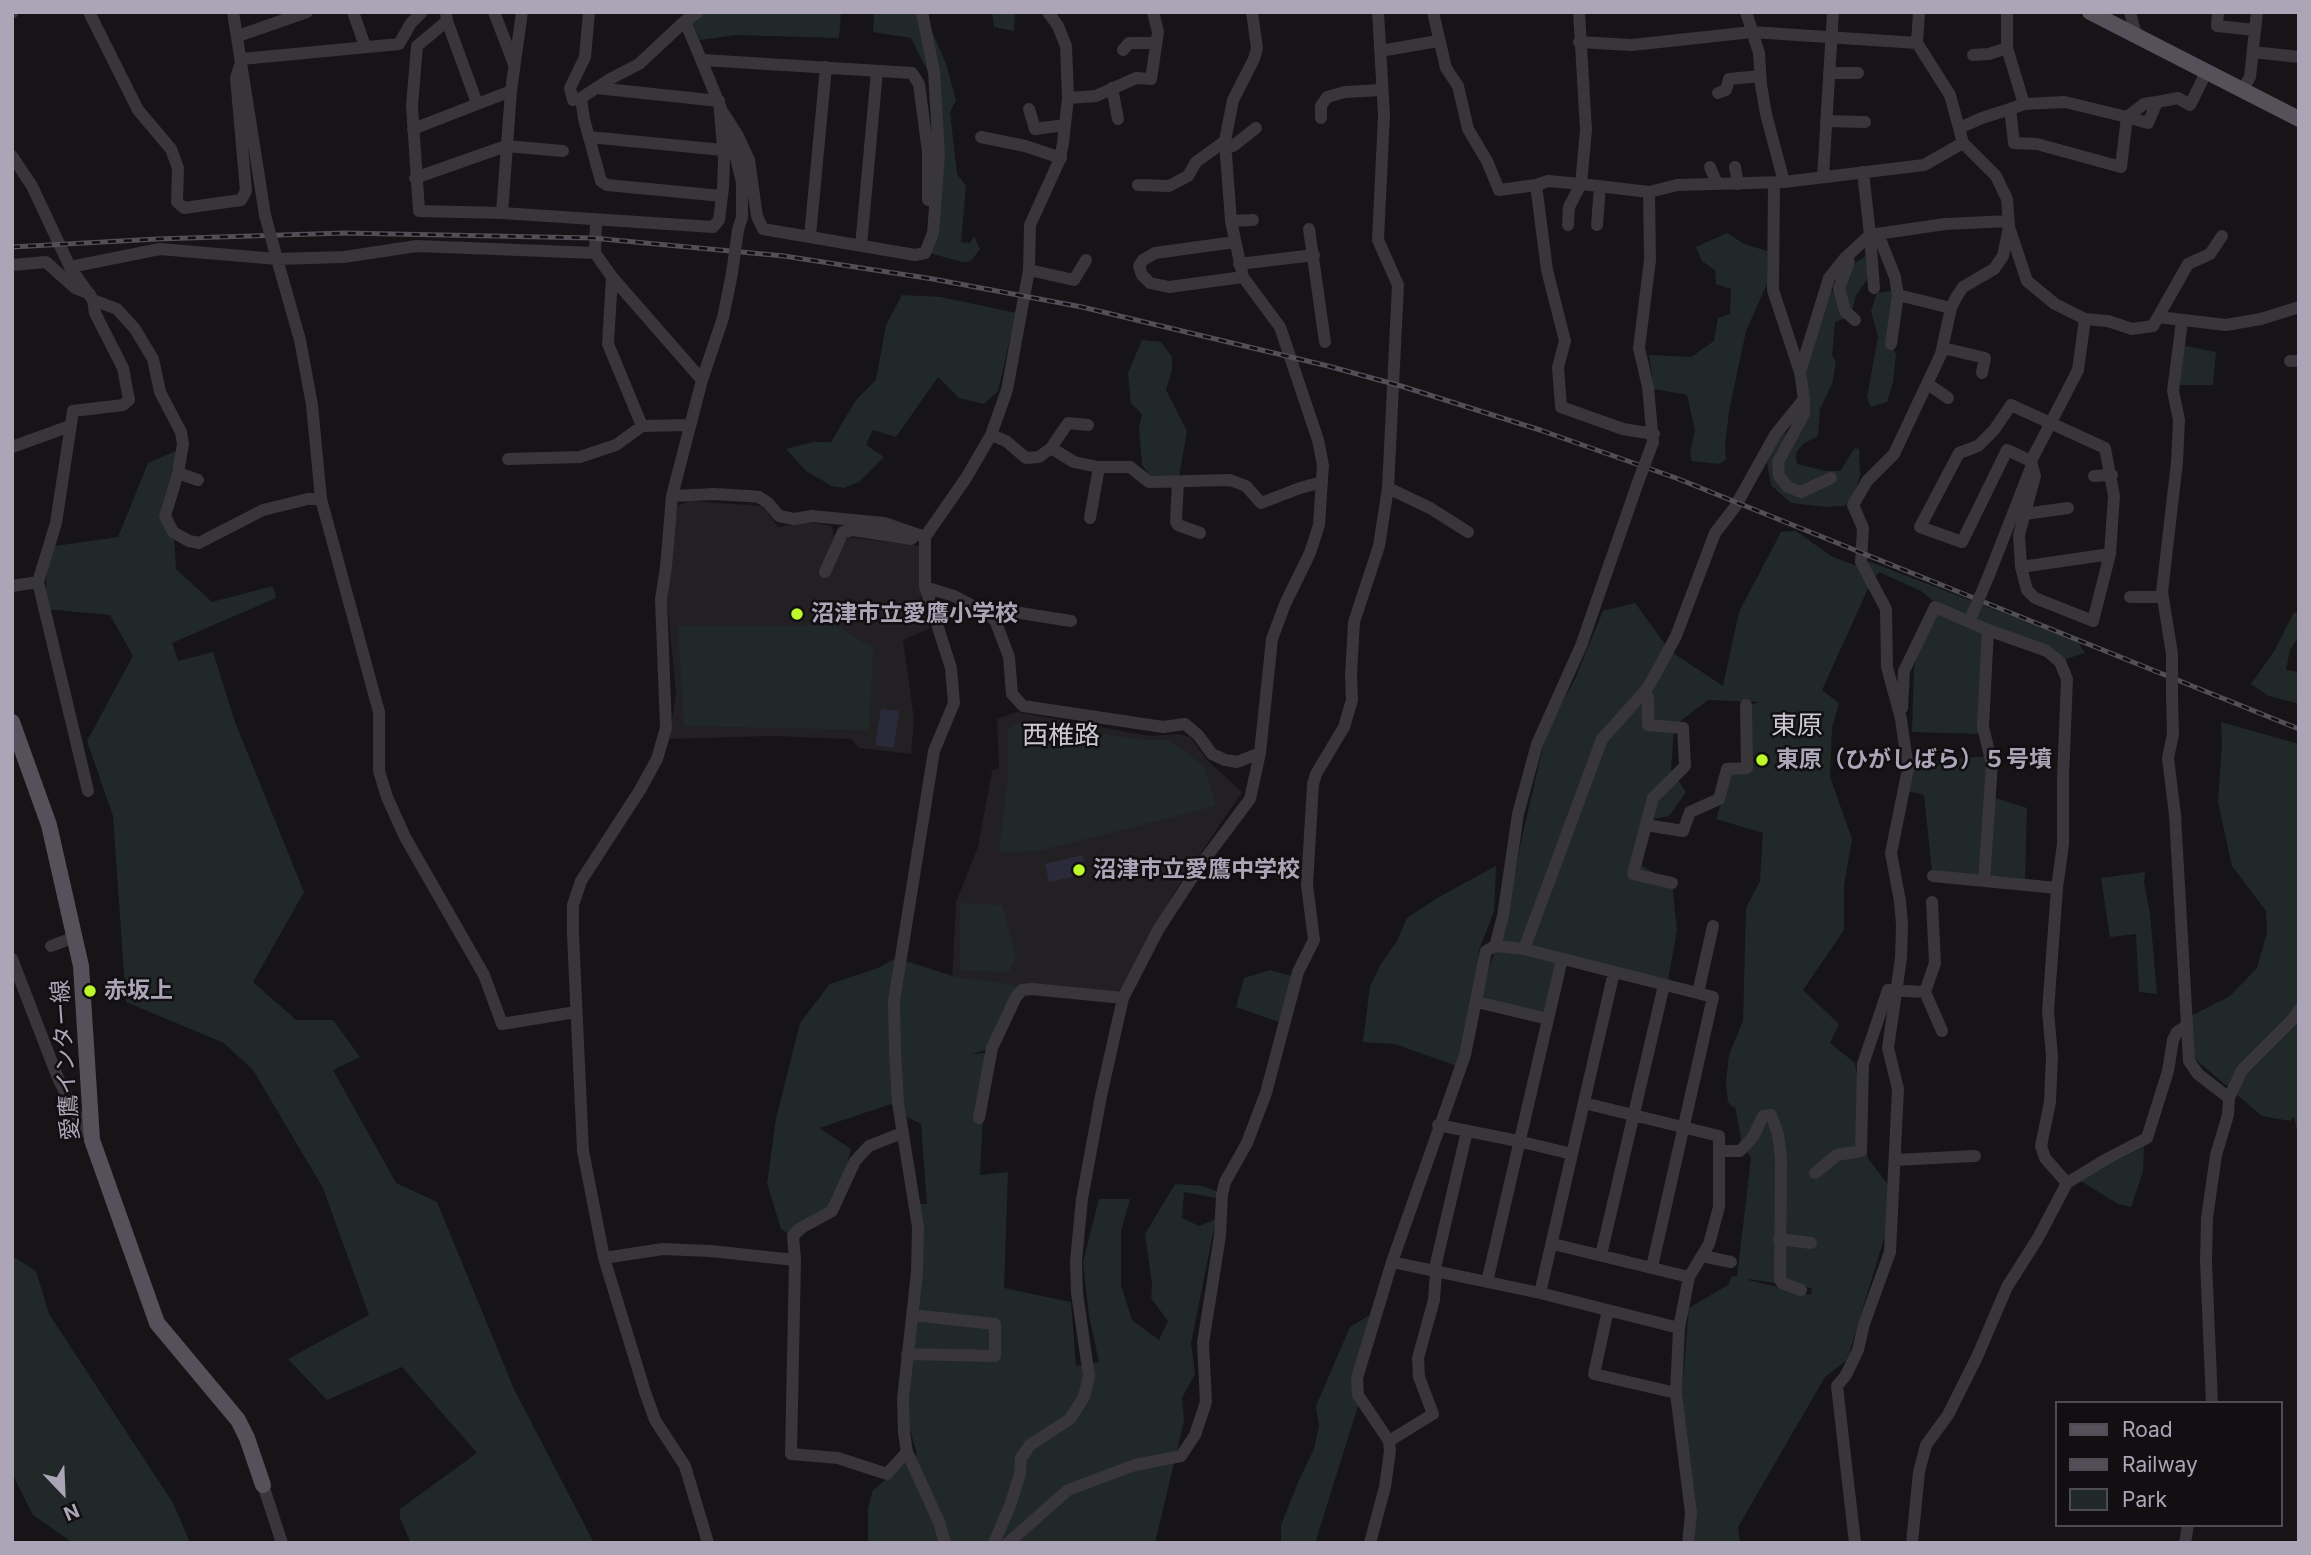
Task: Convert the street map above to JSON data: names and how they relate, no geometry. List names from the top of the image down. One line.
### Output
{"streets":{"main road":["愛鷹インター線"]},"districts":["東原","西椎路"],"places":["沼津市立愛鷹小学校","東原（ひがしばら）５号墳","沼津市立愛鷹中学校","赤坂上"],"legend":["Road","Railway","Park"],"north":"bottom right"}
